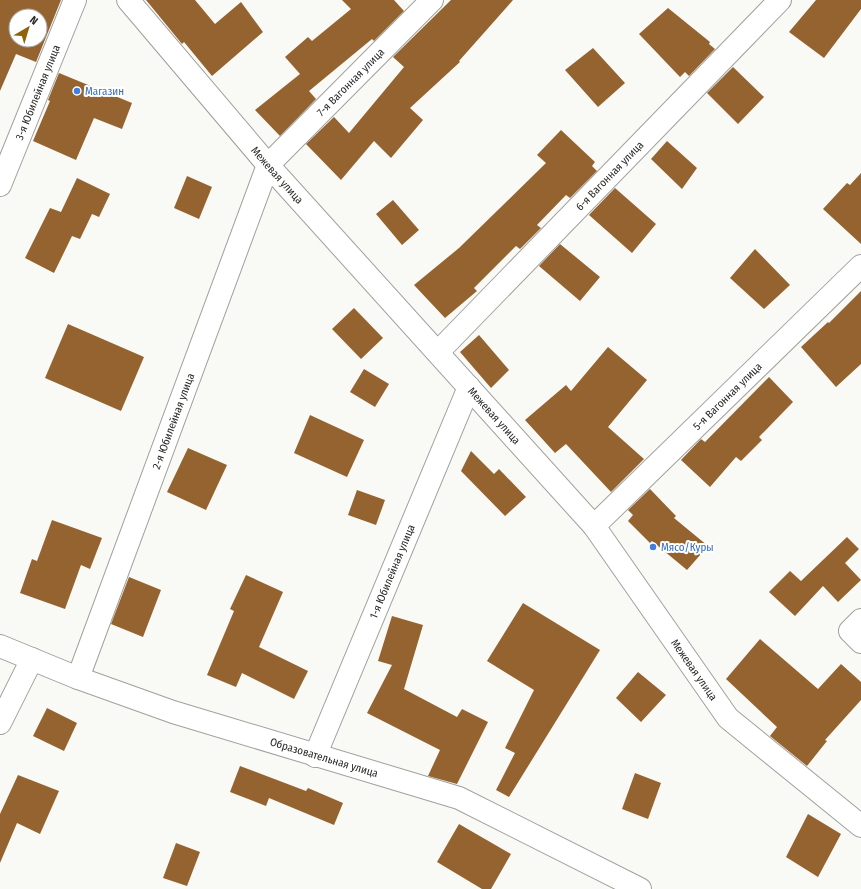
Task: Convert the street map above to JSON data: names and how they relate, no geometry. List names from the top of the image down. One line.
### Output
{"streets":{"street":["7-я Вагонная улица","3-я Юбилейная улица","Межевая улица","6-я Вагонная улица","5-я Вагонная улица","2-я Юбилейная улица","1-я Юбилейная улица","Образовательная улица"]},"crossings":[["7-я Вагонная улица","Межевая улица"],["7-я Вагонная улица","2-я Юбилейная улица"],["Межевая улица","6-я Вагонная улица"],["Межевая улица","5-я Вагонная улица"],["Межевая улица","2-я Юбилейная улица"],["Межевая улица","1-я Юбилейная улица"],["2-я Юбилейная улица","Образовательная улица"],["1-я Юбилейная улица","Образовательная улица"]],"places":["Магазин","Мясо/Куры"],"north":"top right"}
